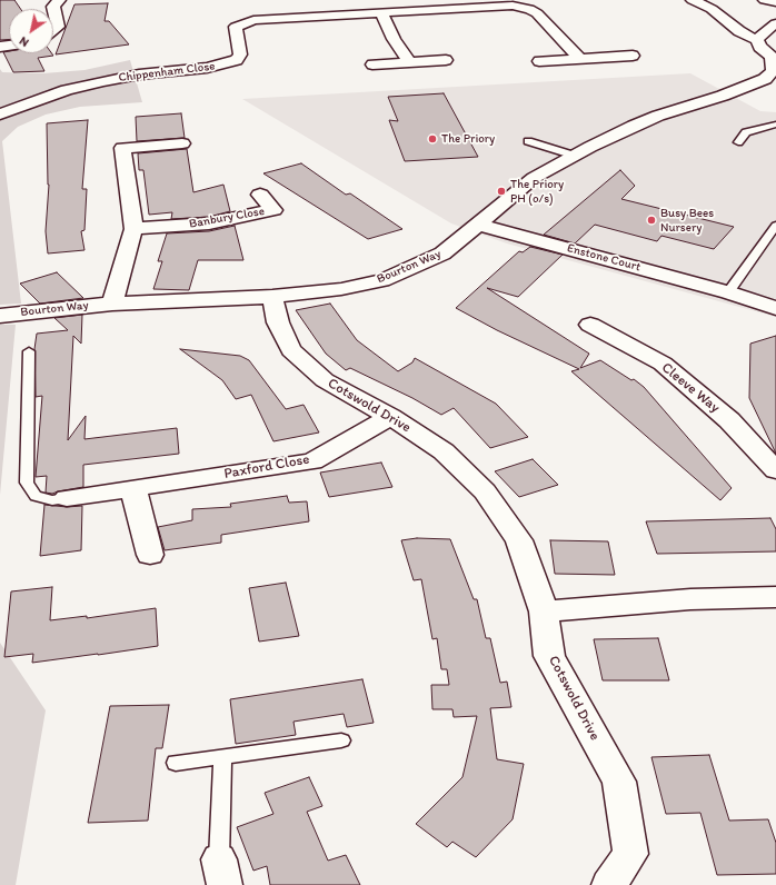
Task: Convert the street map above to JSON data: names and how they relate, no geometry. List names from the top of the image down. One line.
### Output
{"streets":{"main road":["Chippenham Close","Banbury Close","Enstone Court","Bourton Way","Cleeve Way","Cotswold Drive","Paxford Close"]},"crossings":[["Enstone Court","Bourton Way"],["Bourton Way","Cotswold Drive"],["Cotswold Drive","Paxford Close"]],"places":["The Priory","The Priory PH (o/s)","Busy Bees Nursery"],"north":"bottom left"}
